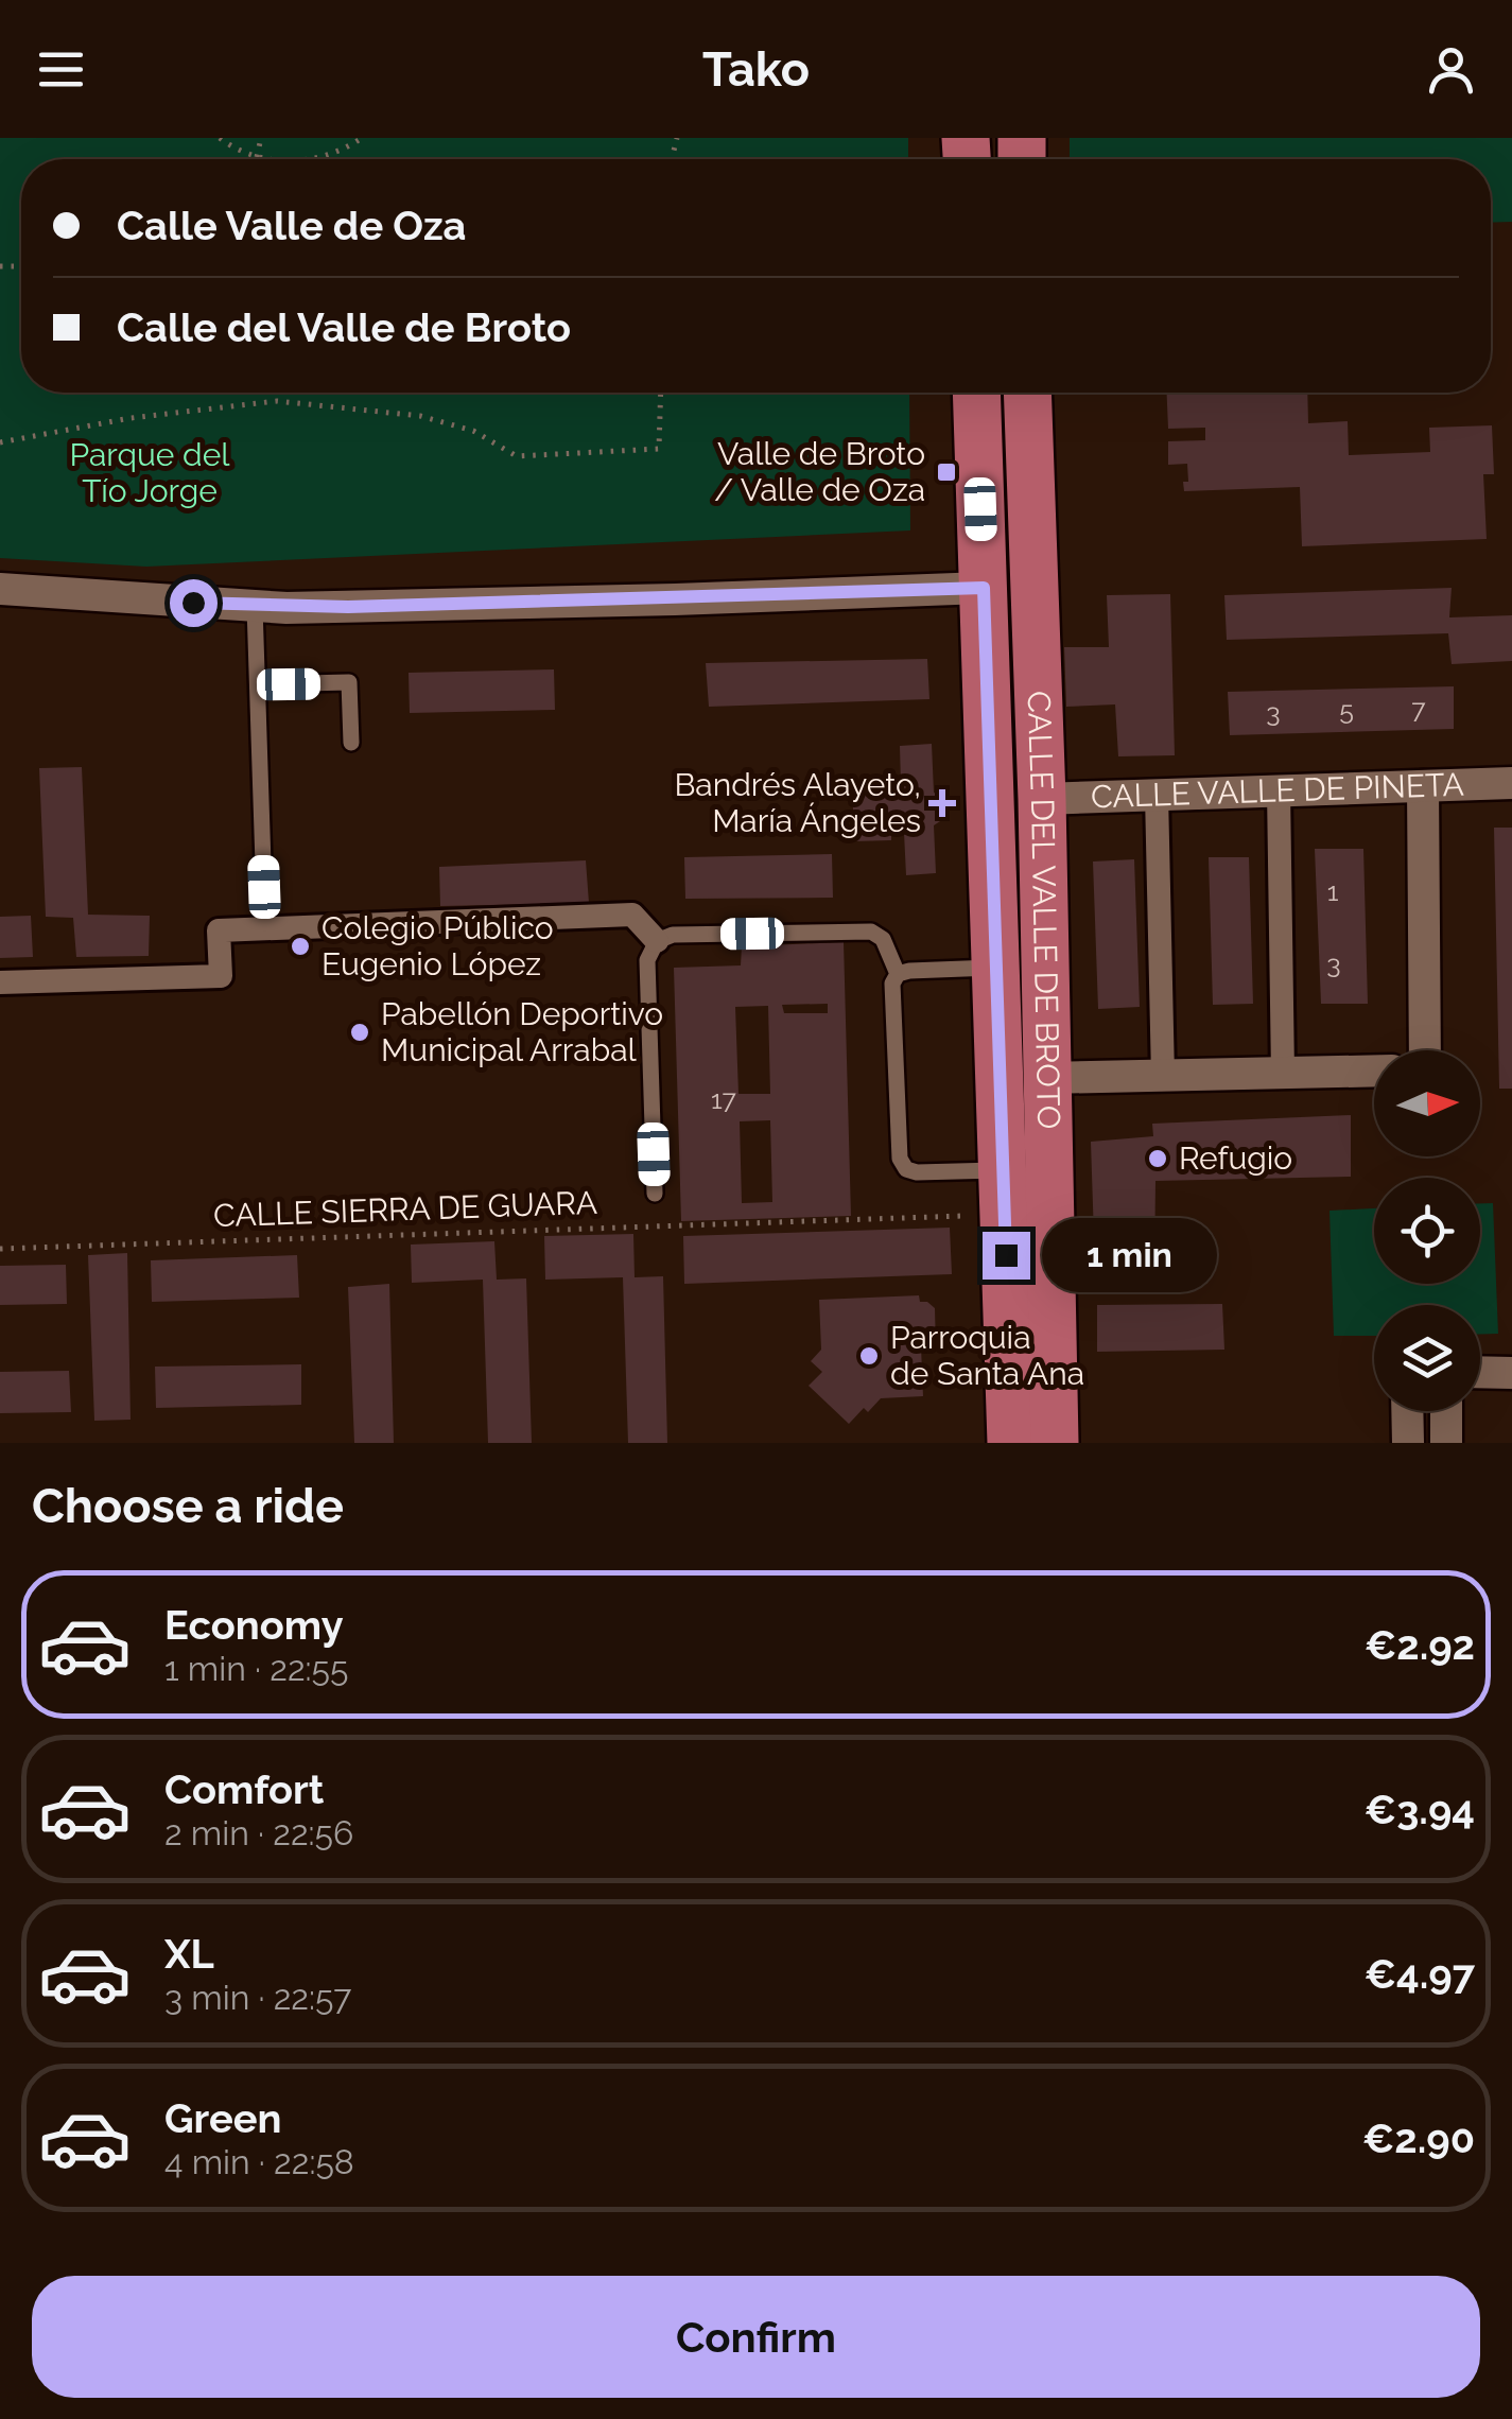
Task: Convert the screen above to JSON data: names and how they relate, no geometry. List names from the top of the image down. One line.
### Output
{"streets":{"main road":["CALLE DEL VALLE DE BROTO"],"street":["CALLE VALLE DE PINETA"],"path":["CALLE SIERRA DE GUARA"]},"crossings":[["CALLE VALLE DE PINETA","CALLE DEL VALLE DE BROTO"],["CALLE DEL VALLE DE BROTO","CALLE SIERRA DE GUARA"]],"parks":["Parque del Tío Jorge"],"places":{"transit":["Valle de Broto / Valle de Oza"],"health":["Bandrés Alayeto, María Ángeles"],"other":["Colegio Público Eugenio López","Pabellón Deportivo Municipal Arrabal","Refugio","Parroquia de Santa Ana"]},"house_numbers":["7","5","3","1","3","17"],"north":"right","page":{"header":"Tako","banner":["Calle Valle de Oza","Calle del Valle de Broto"],"bubble":"1 min","heading":"Choose a ride","list":[{"name":"Economy","note":"1 min · 22:55","value":"€2.92"},{"name":"Comfort","note":"2 min · 22:56","value":"€3.94"},{"name":"XL","note":"3 min · 22:57","value":"€4.97"},{"name":"Green","note":"4 min · 22:58","value":"€2.90"}],"buttons":"Confirm"}}
